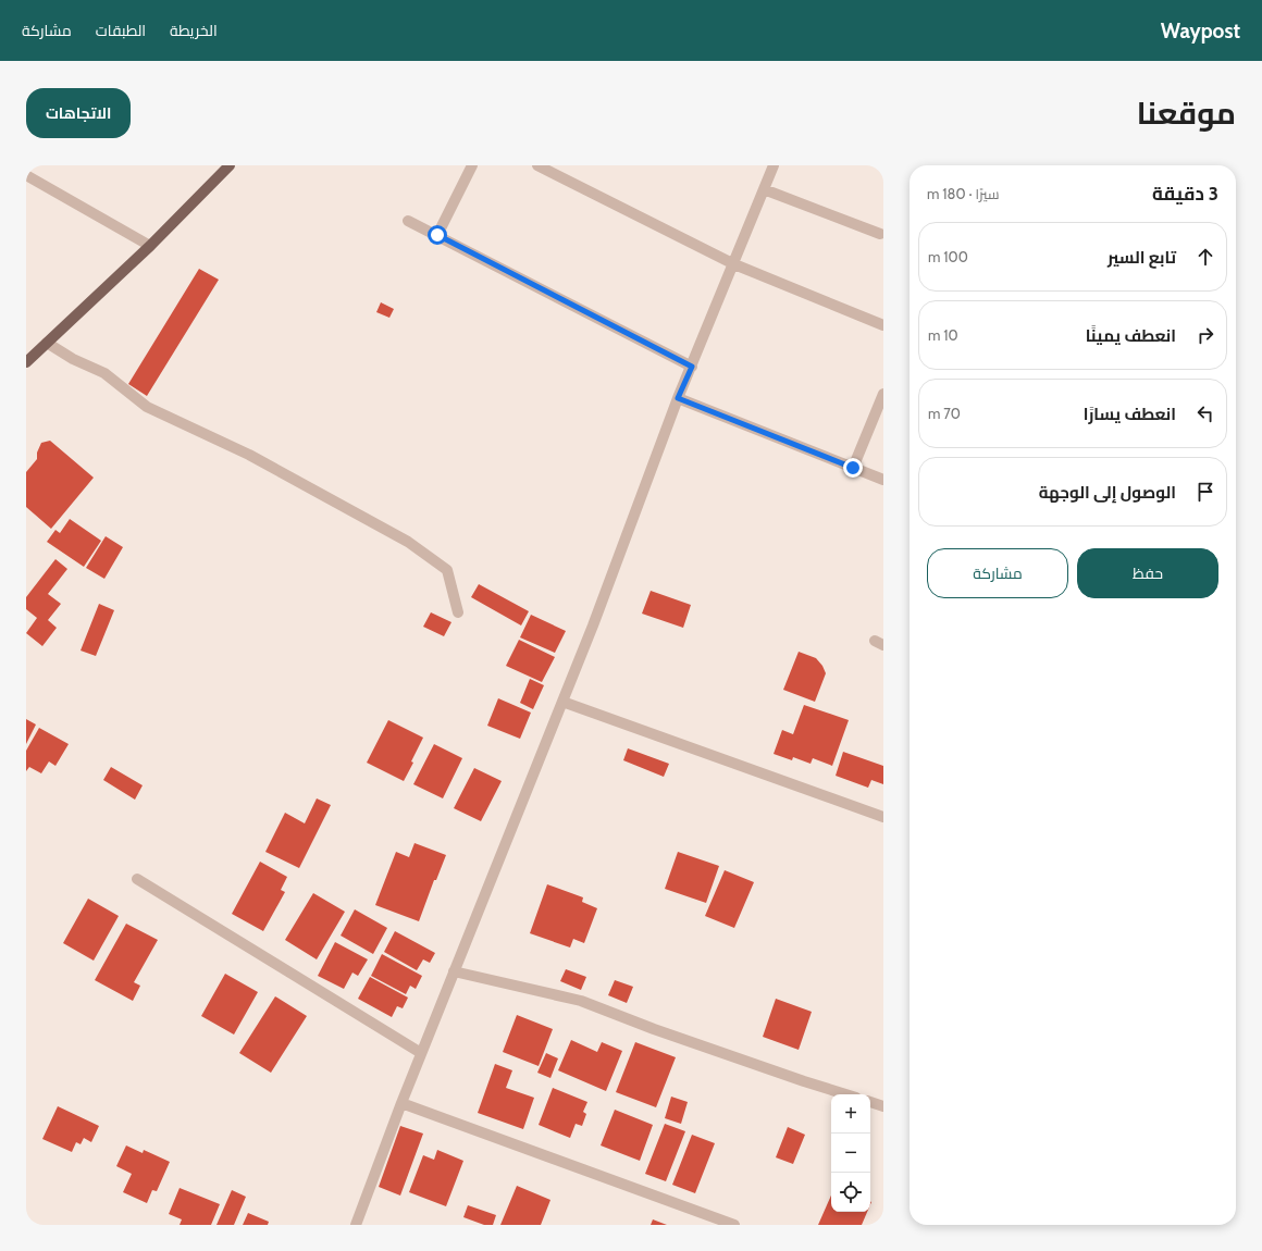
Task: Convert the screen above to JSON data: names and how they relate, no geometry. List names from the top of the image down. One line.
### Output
{"page":{"header":"Waypost","nav":["الخريطة","الطبقات","مشاركة"],"title":"موقعنا","buttons":["الاتجاهات",["حفظ","مشاركة"]],"heading":["3 دقيقة","سيرًا · 180 m"],"list":[["تابع السير","100 m"],["انعطف يمينًا","10 m"],["انعطف يسارًا","70 m"],"الوصول إلى الوجهة"],"map_buttons":["+","−"]}}
